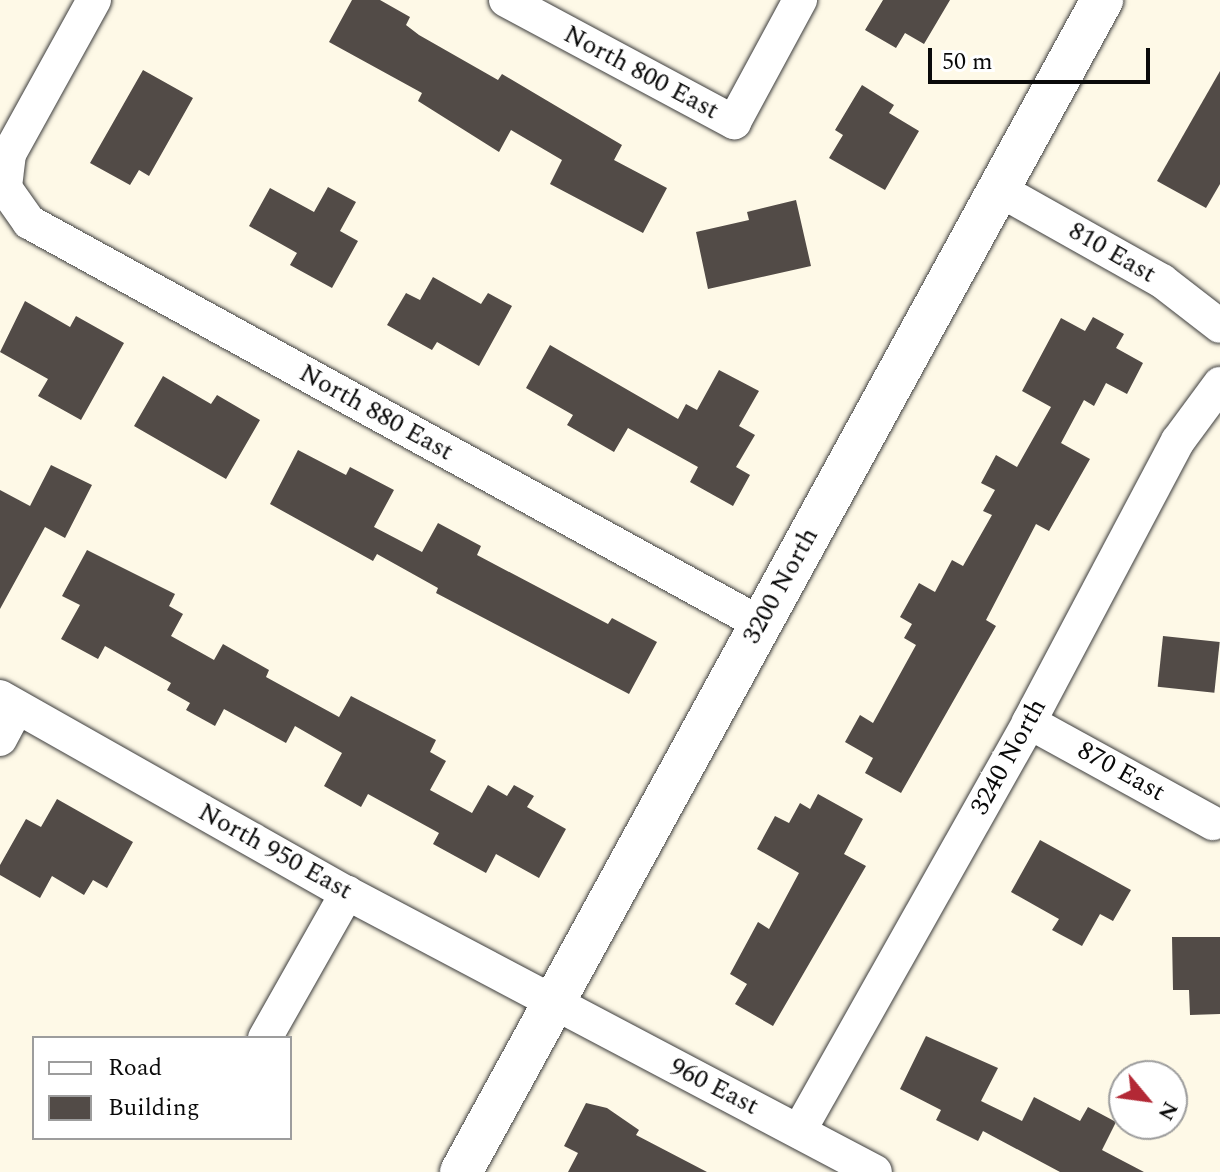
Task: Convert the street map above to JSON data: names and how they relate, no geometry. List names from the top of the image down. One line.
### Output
{"streets":{"street":["North 800 East","810 East","North 880 East","3200 North","3240 North","870 East","North 950 East","960 East"]},"crossings":[["810 East","3200 North"],["North 880 East","3200 North"],["3200 North","North 950 East"],["3200 North","960 East"],["3240 North","870 East"],["3240 North","960 East"],["North 950 East","960 East"]],"legend":["Road","Building"],"scale_bar":"50 m","north":"bottom right"}
